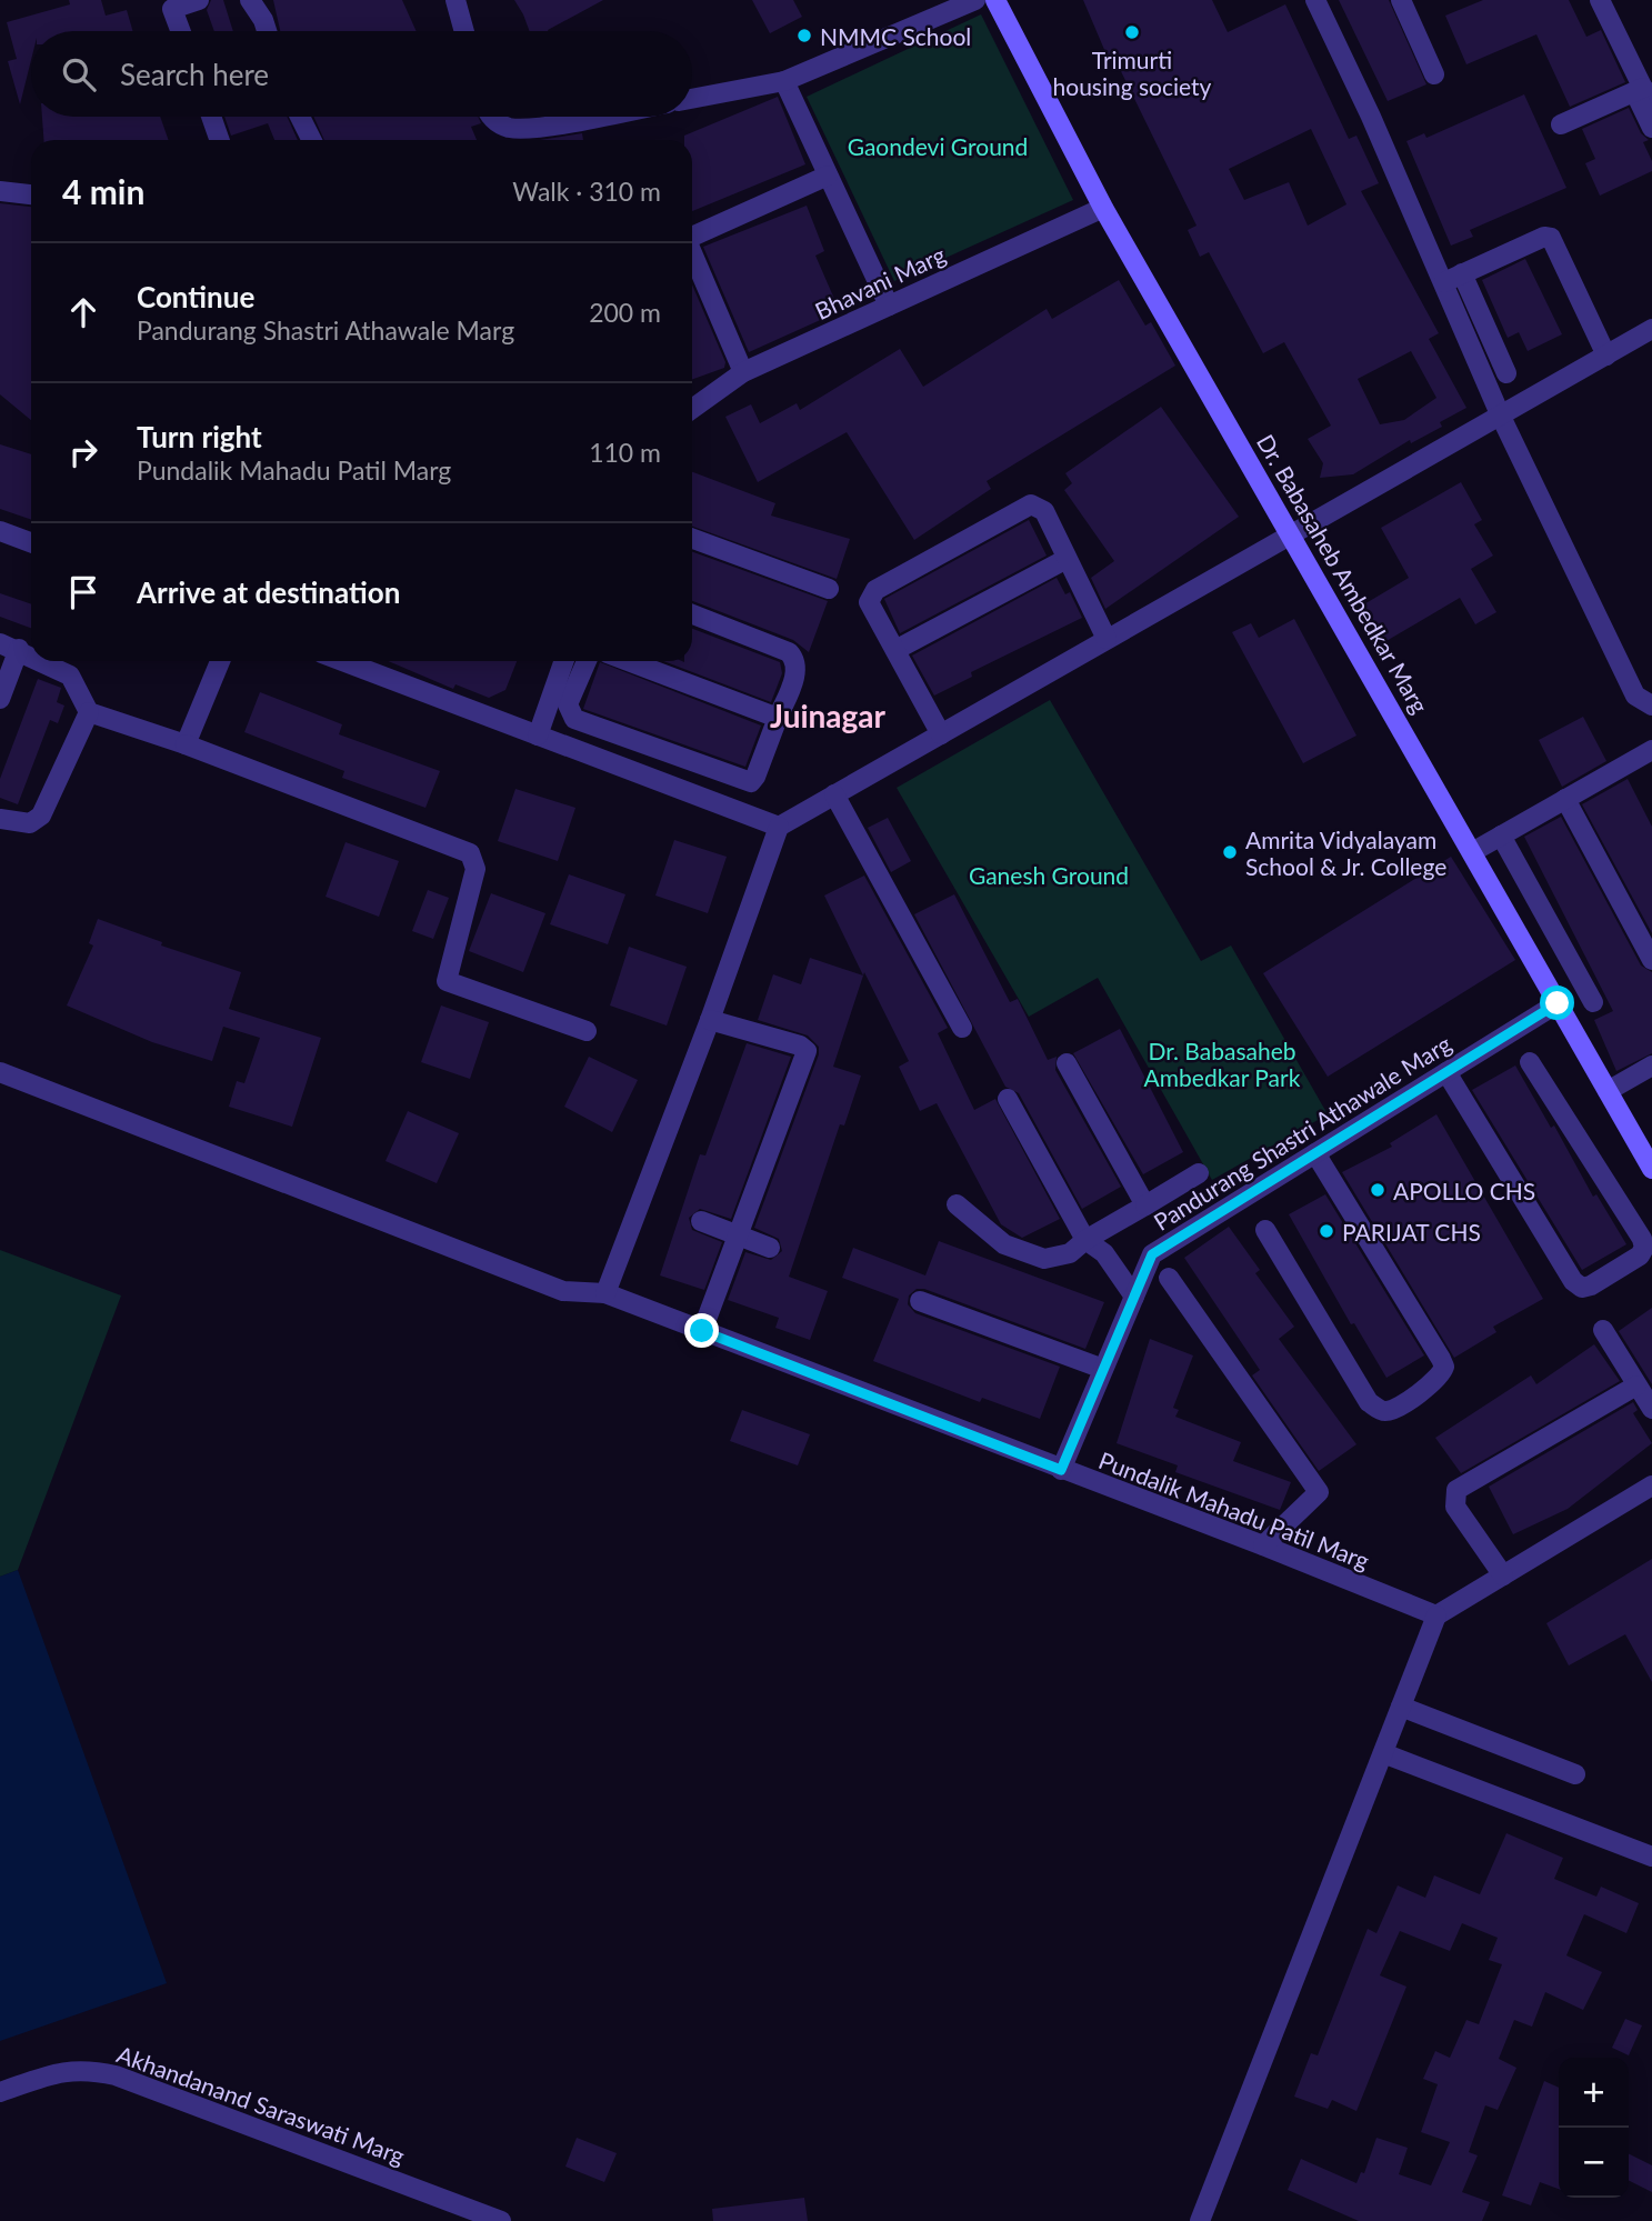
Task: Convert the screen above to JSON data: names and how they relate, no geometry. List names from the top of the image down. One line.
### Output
{"streets":{"main road":["Dr. Babasaheb Ambedkar Marg"],"street":["Bhavani Marg","Pandurang Shastri Athawale Marg","Pundalik Mahadu Patil Marg","Akhandanand Saraswati Marg"]},"crossings":[["Bhavani Marg","Dr. Babasaheb Ambedkar Marg"],["Dr. Babasaheb Ambedkar Marg","Pandurang Shastri Athawale Marg"],["Pandurang Shastri Athawale Marg","Pundalik Mahadu Patil Marg"]],"districts":["Juinagar"],"parks":["Gaondevi Ground","Ganesh Ground","Dr. Babasaheb Ambedkar Park"],"places":["Trimurti housing society","NMMC School","Amrita Vidyalayam School & Jr. College","APOLLO CHS","PARIJAT CHS"],"page":{"search":"Search here","heading":["4 min","Walk · 310 m"],"list":[["Continue","Pandurang Shastri Athawale Marg","200 m"],["Turn right","Pundalik Mahadu Patil Marg","110 m"],"Arrive at destination"],"map_buttons":["+","−"]}}
